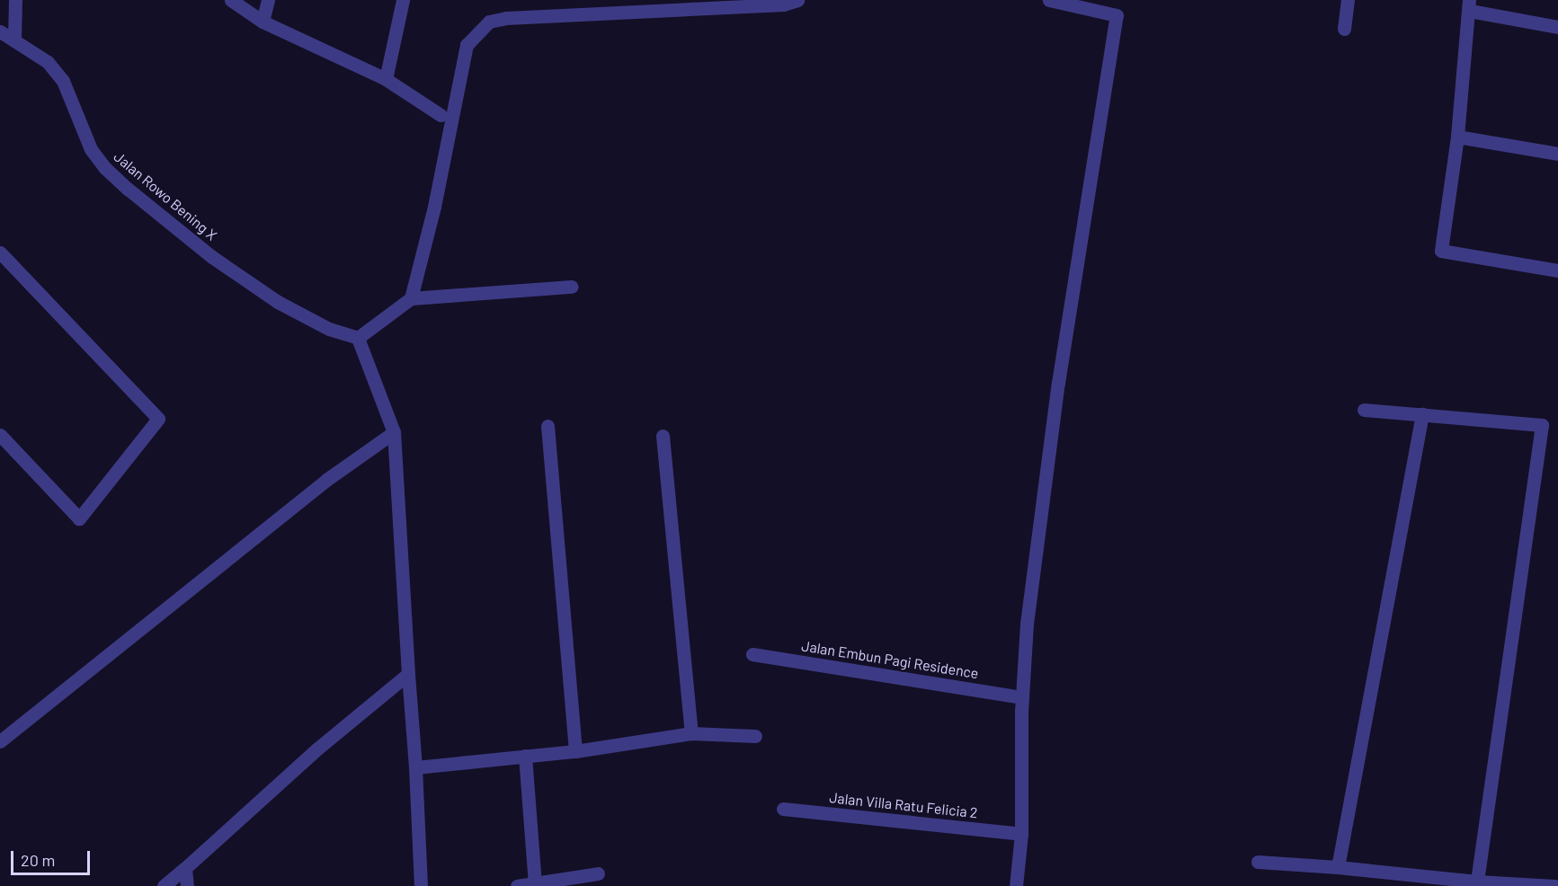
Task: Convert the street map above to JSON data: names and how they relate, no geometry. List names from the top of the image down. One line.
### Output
{"streets":{"street":["Jalan Rowo Bening X","Jalan Embun Pagi Residence","Jalan Villa Ratu Felicia 2"]},"scale_bar":"20 m"}
